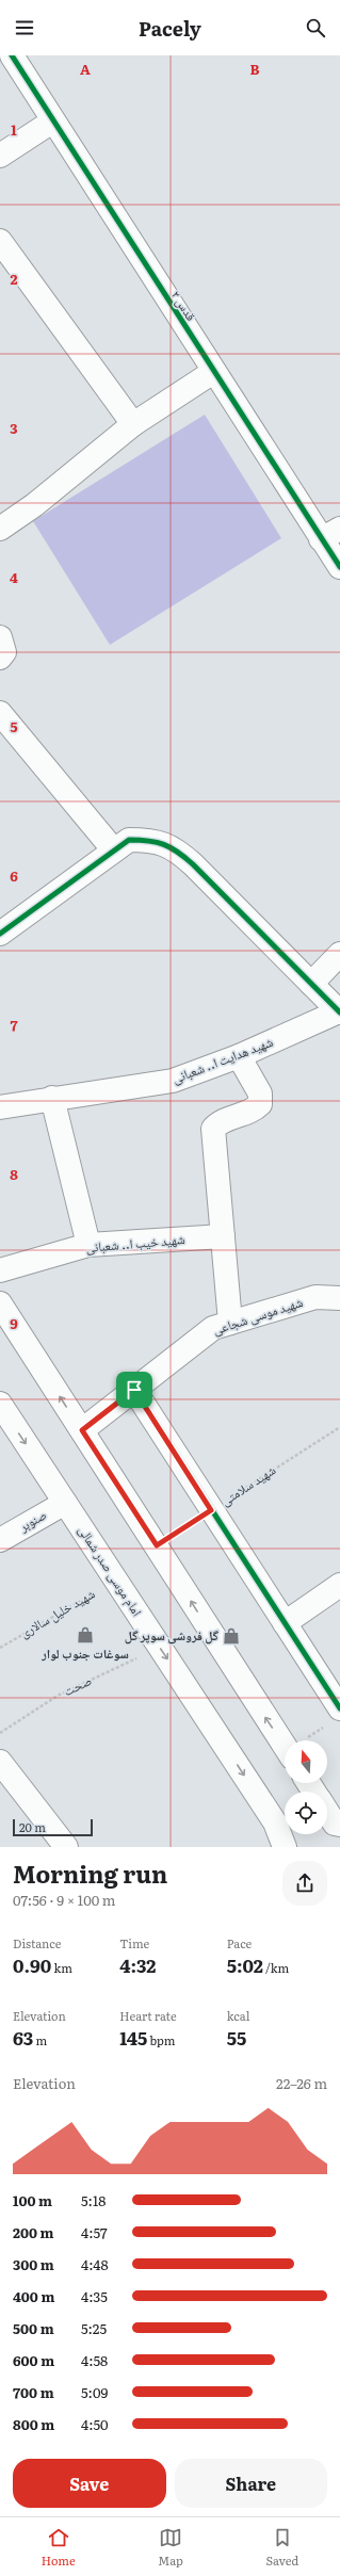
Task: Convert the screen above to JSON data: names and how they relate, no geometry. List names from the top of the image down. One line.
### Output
{"streets":{"street":["قدس ۲","شهید هدایت ا.. شعبانی","شهید خیب ا.. شعبانی","شهید موسی شجاعی","صنوبر","امام موسی صدر شمالی"],"path":["شهید سلامتی","شهید خلیل سالاری","صحت"]},"crossings":[["صنوبر","امام موسی صدر شمالی"],["امام موسی صدر شمالی","شهید خلیل سالاری"],["امام موسی صدر شمالی","صحت"]],"places":{"shop":["سوغات جنوب لوار","گل فروشی سوپر گل"]},"scale_bar":"20 m","north":"top","page":{"header":"Pacely","scale":"20 m","heading":["Morning run","07:56 · 9 × 100 m"],"stats":[["Distance","0.90 km"],["Time","4:32"],["Pace","5:02 /km"],["Elevation","63 m"],["Heart rate","145 bpm"],["kcal","55"]],"chart":["Elevation","22–26 m"],"list":[{"name":"100 m","note":"5:18"},{"name":"200 m","note":"4:57"},{"name":"300 m","note":"4:48"},{"name":"400 m","note":"4:35"},{"name":"500 m","note":"5:25"},{"name":"600 m","note":"4:58"},{"name":"700 m","note":"5:09"},{"name":"800 m","note":"4:50"}],"buttons":["Save","Share"],"tabs":["Home","Map","Saved"]},"grid":{"columns":["A","B"],"rows":["1","2","3","4","5","6","7","8","9"]}}
